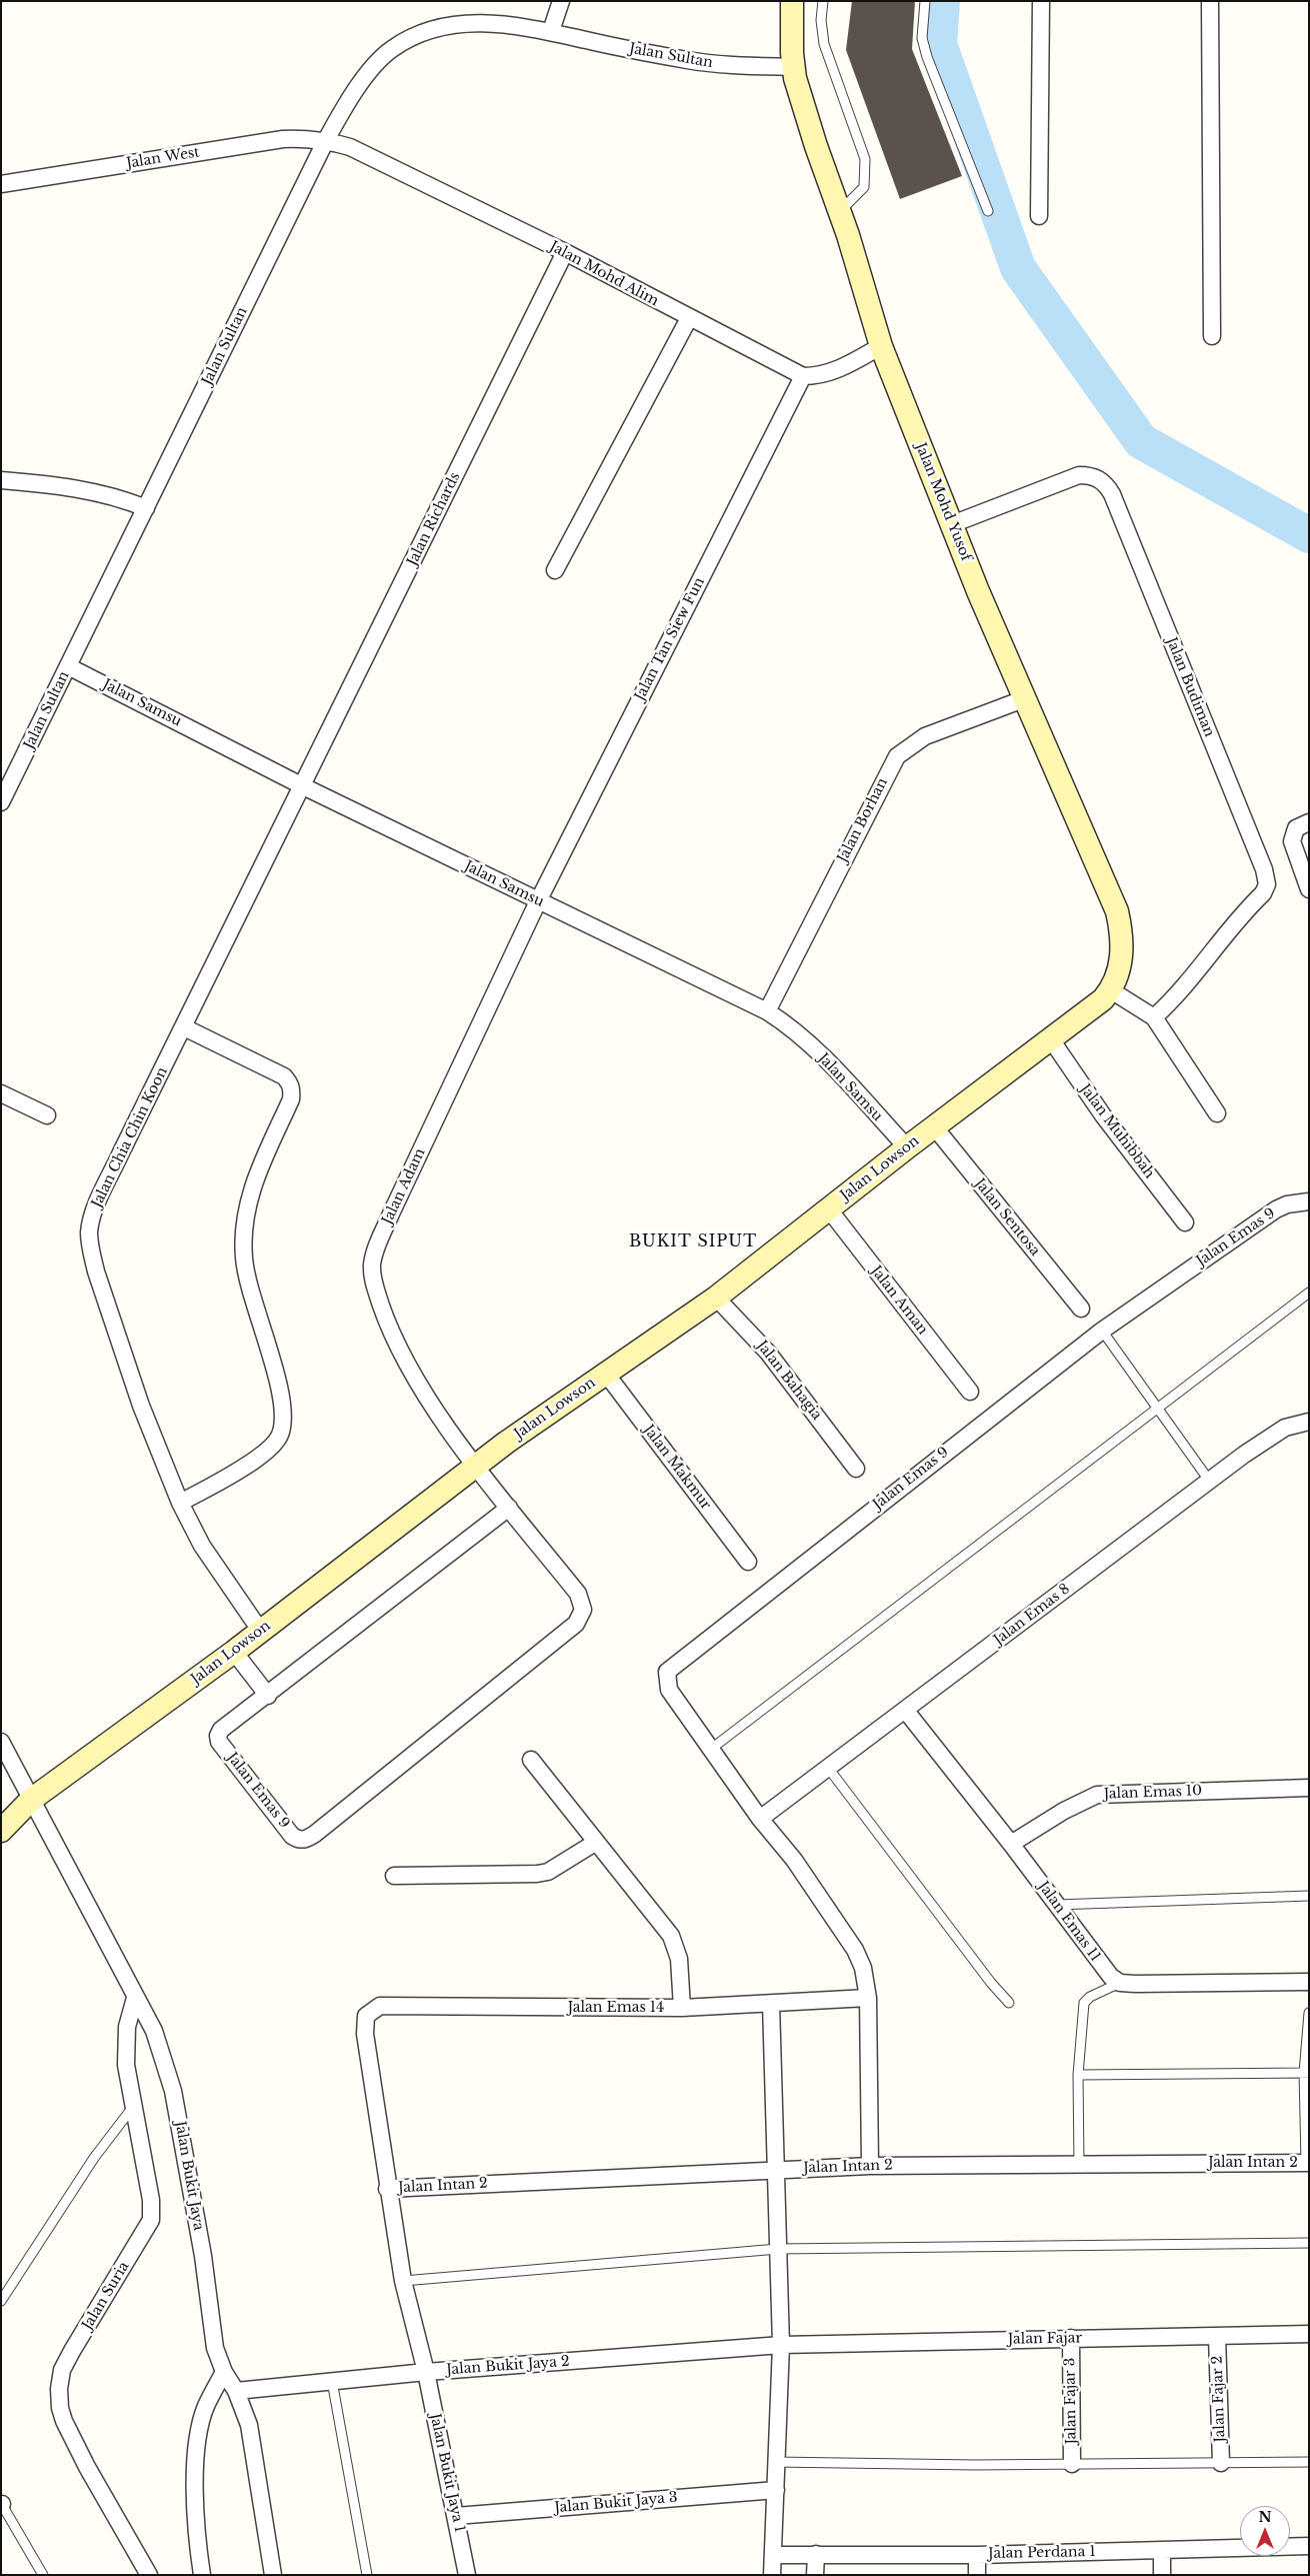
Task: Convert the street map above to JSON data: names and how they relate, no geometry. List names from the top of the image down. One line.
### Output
{"streets":{"street":["Jalan Sultan","Jalan West","Jalan Mohd Alim","Jalan Mohd Yusof","Jalan Richards","Jalan Tan Siew Fun","Jalan Budiman","Jalan Samsu","Jalan Borhan","Jalan Muhibbah","Jalan Chia Chin Koon","Jalan Lowson","Jalan Adam","Jalan Sentosa","Jalan Emas 9","Jalan Aman","Jalan Bahagia","Jalan Makmur","Jalan Emas 8","Jalan Emas 10","Jalan Emas 11","Jalan Emas 14","Jalan Intan 2","Jalan Bukit Jaya","Jalan Suria","Jalan Fajar","Jalan Bukit Jaya 2","Jalan Fajar 2","Jalan Fajar 3","Jalan Bukit Jaya 1","Jalan Bukit Jaya 3","Jalan Perdana 1"]},"crossings":[["Jalan Sultan","Jalan West"],["Jalan Sultan","Jalan Mohd Alim"],["Jalan Sultan","Jalan Mohd Yusof"],["Jalan Sultan","Jalan Samsu"],["Jalan West","Jalan Mohd Alim"],["Jalan Mohd Alim","Jalan Richards"],["Jalan Mohd Alim","Jalan Tan Siew Fun"],["Jalan Mohd Yusof","Jalan Budiman"],["Jalan Mohd Yusof","Jalan Borhan"],["Jalan Mohd Yusof","Jalan Lowson"],["Jalan Richards","Jalan Samsu"],["Jalan Richards","Jalan Chia Chin Koon"],["Jalan Tan Siew Fun","Jalan Samsu"],["Jalan Tan Siew Fun","Jalan Adam"],["Jalan Samsu","Jalan Borhan"],["Jalan Samsu","Jalan Chia Chin Koon"],["Jalan Samsu","Jalan Lowson"],["Jalan Samsu","Jalan Adam"],["Jalan Muhibbah","Jalan Lowson"],["Jalan Chia Chin Koon","Jalan Lowson"],["Jalan Lowson","Jalan Adam"],["Jalan Lowson","Jalan Sentosa"],["Jalan Lowson","Jalan Emas 9"],["Jalan Lowson","Jalan Aman"],["Jalan Lowson","Jalan Bahagia"],["Jalan Lowson","Jalan Makmur"],["Jalan Lowson","Jalan Bukit Jaya"],["Jalan Adam","Jalan Emas 9"],["Jalan Emas 9","Jalan Emas 8"],["Jalan Emas 9","Jalan Emas 14"],["Jalan Emas 9","Jalan Intan 2"],["Jalan Emas 8","Jalan Emas 11"],["Jalan Emas 10","Jalan Emas 11"],["Jalan Emas 14","Jalan Bukit Jaya 1"],["Jalan Intan 2","Jalan Bukit Jaya 1"],["Jalan Bukit Jaya","Jalan Suria"],["Jalan Bukit Jaya","Jalan Bukit Jaya 2"],["Jalan Fajar","Jalan Bukit Jaya 2"],["Jalan Fajar","Jalan Fajar 2"],["Jalan Fajar","Jalan Fajar 3"],["Jalan Bukit Jaya 2","Jalan Bukit Jaya 1"],["Jalan Bukit Jaya 1","Jalan Bukit Jaya 3"]],"districts":["BUKIT SIPUT"],"north":"top"}
